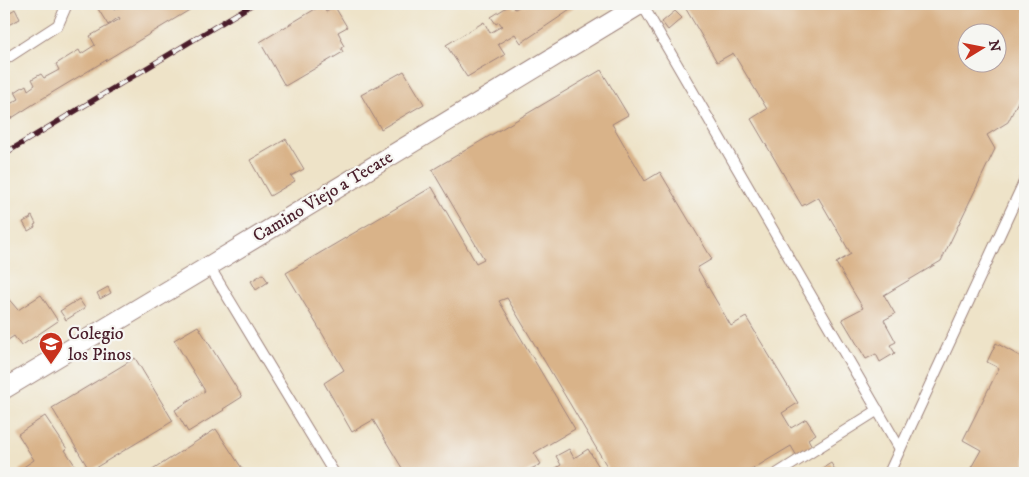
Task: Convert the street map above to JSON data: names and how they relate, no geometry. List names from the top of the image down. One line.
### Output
{"streets":{"street":["Camino Viejo a Tecate"]},"places":{"school or university":["Colegio los Pinos"]},"north":"right"}
